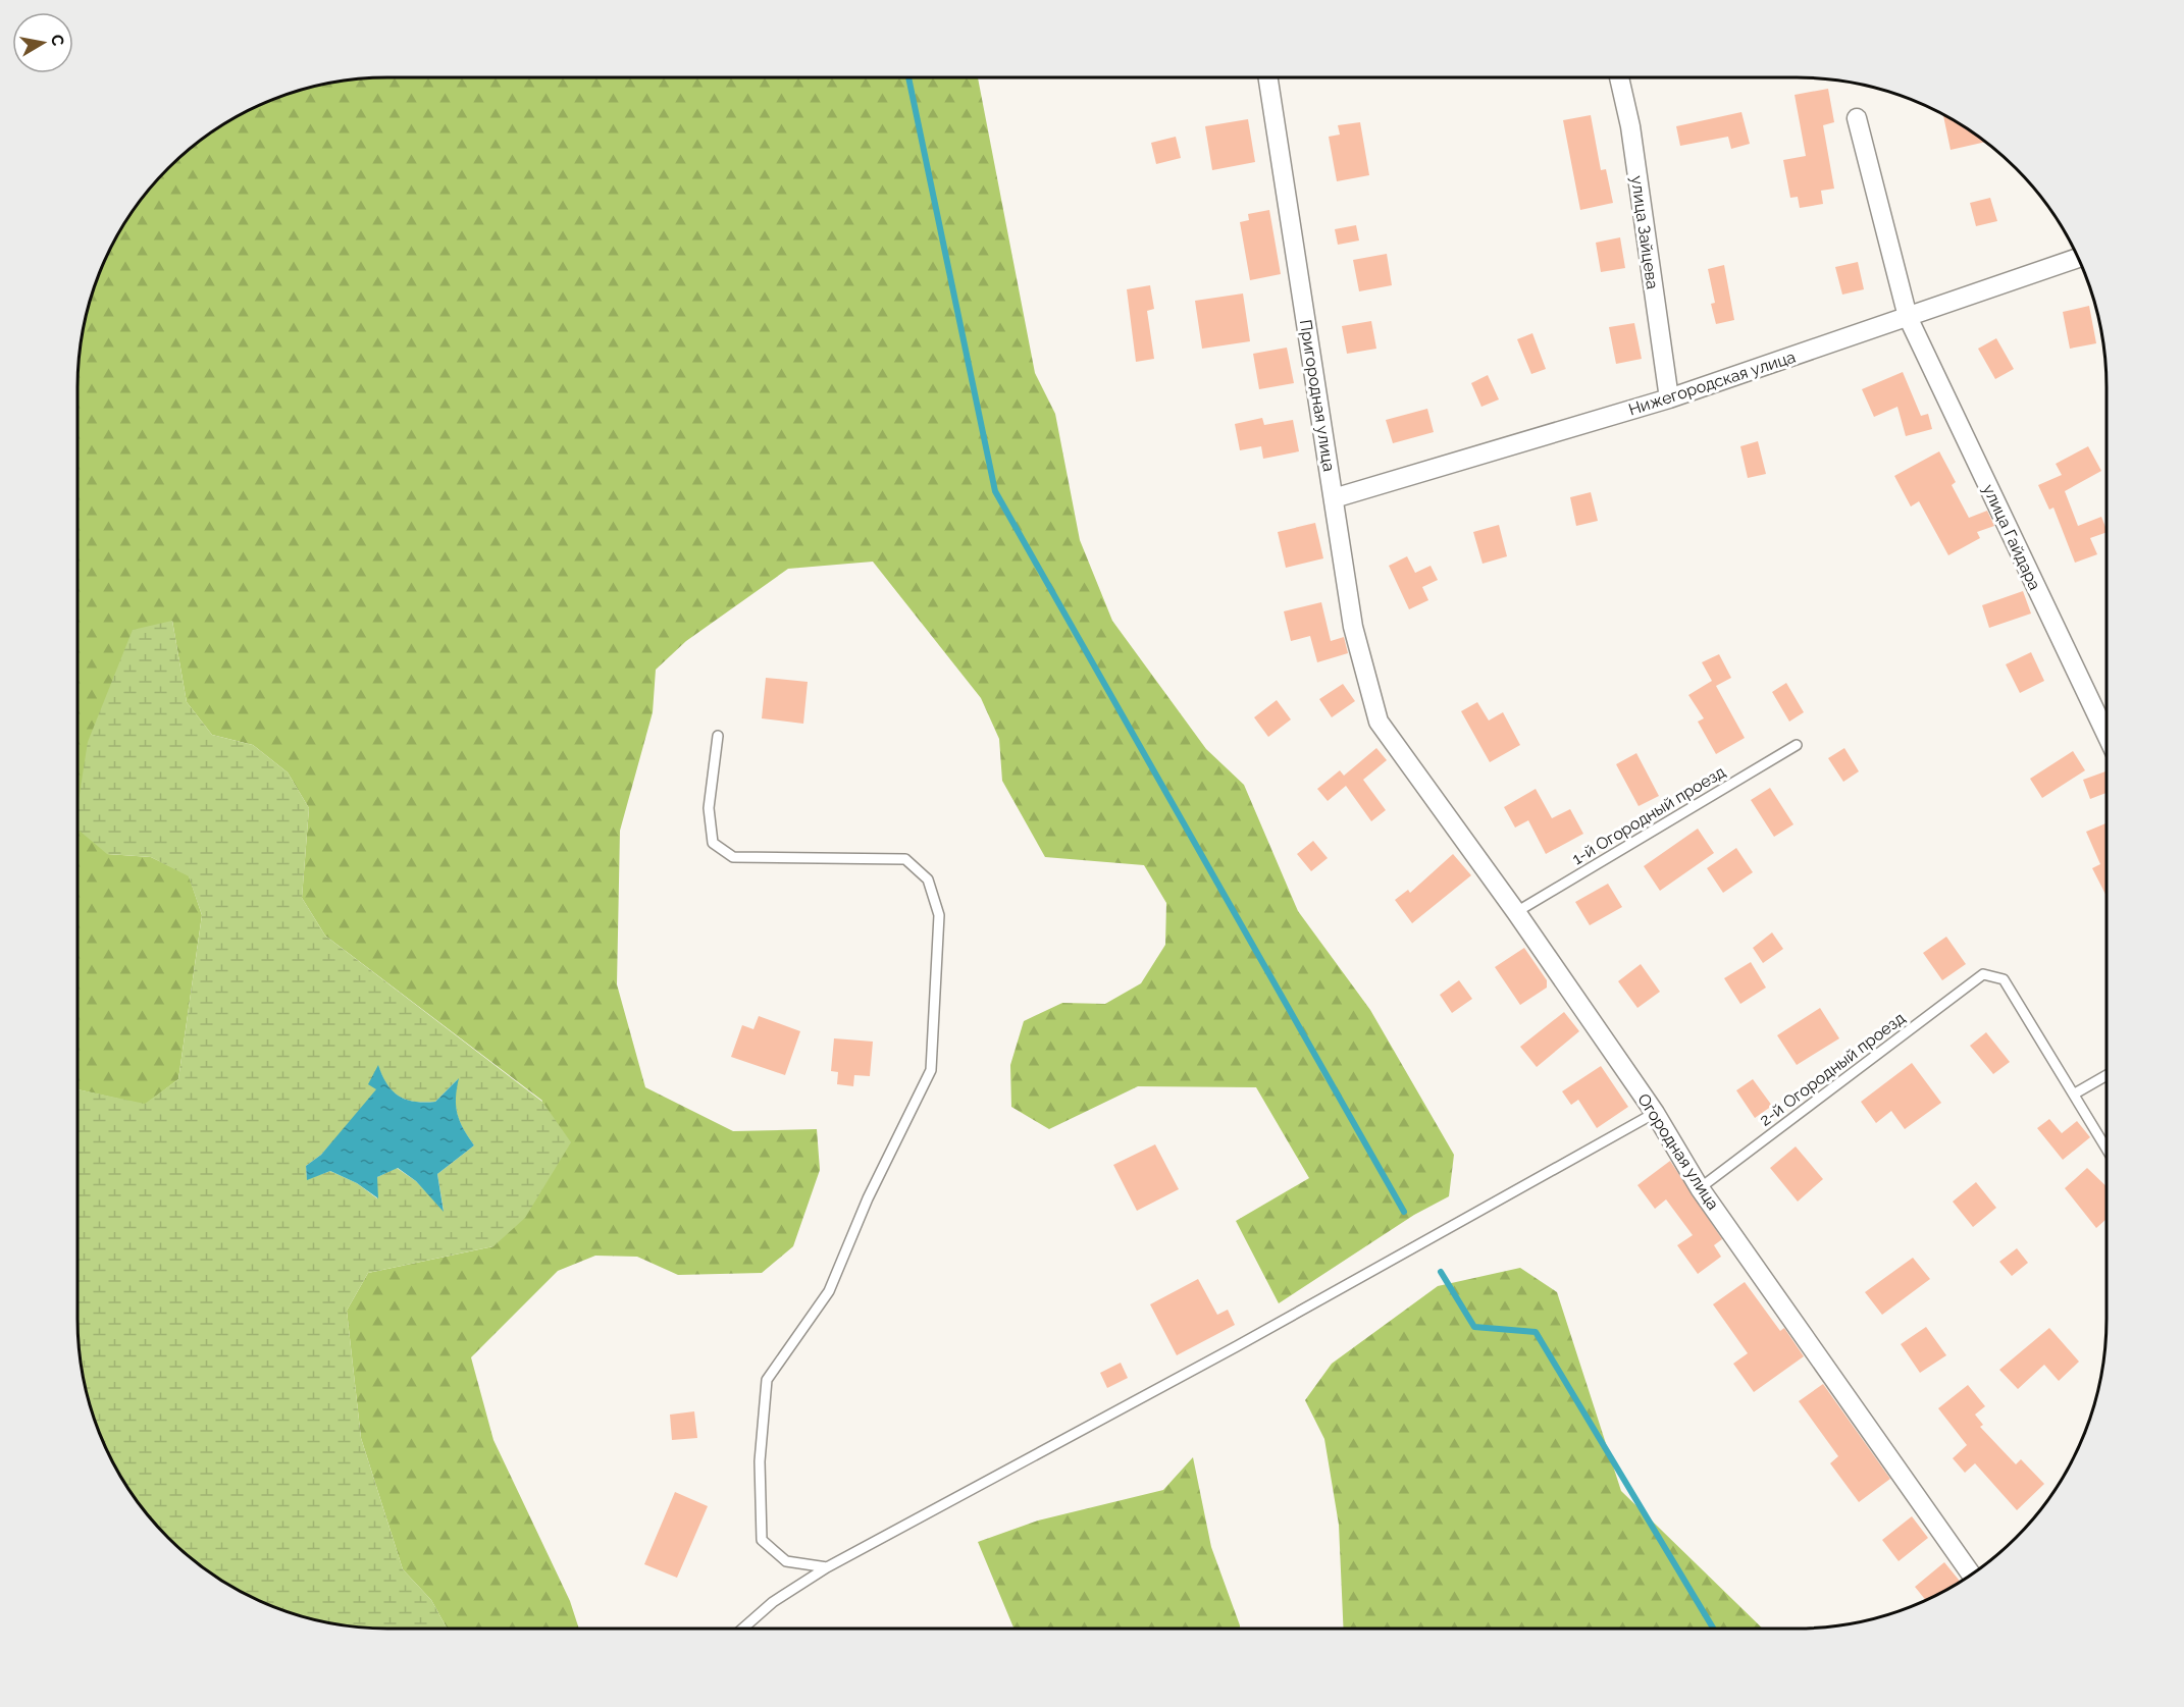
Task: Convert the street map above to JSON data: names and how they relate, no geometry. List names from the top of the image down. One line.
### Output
{"streets":{"street":["улица Зайцева","Нижегородская улица","Пригородная улица","улица Гайдара","Огородная улица"],"lane":["1-й Огородный проезд","2-й Огородный проезд"]},"crossings":[["улица Зайцева","Нижегородская улица"],["Нижегородская улица","Пригородная улица"],["Нижегородская улица","улица Гайдара"],["Пригородная улица","Огородная улица"],["1-й Огородный проезд","Огородная улица"],["2-й Огородный проезд","Огородная улица"]],"north":"right"}
